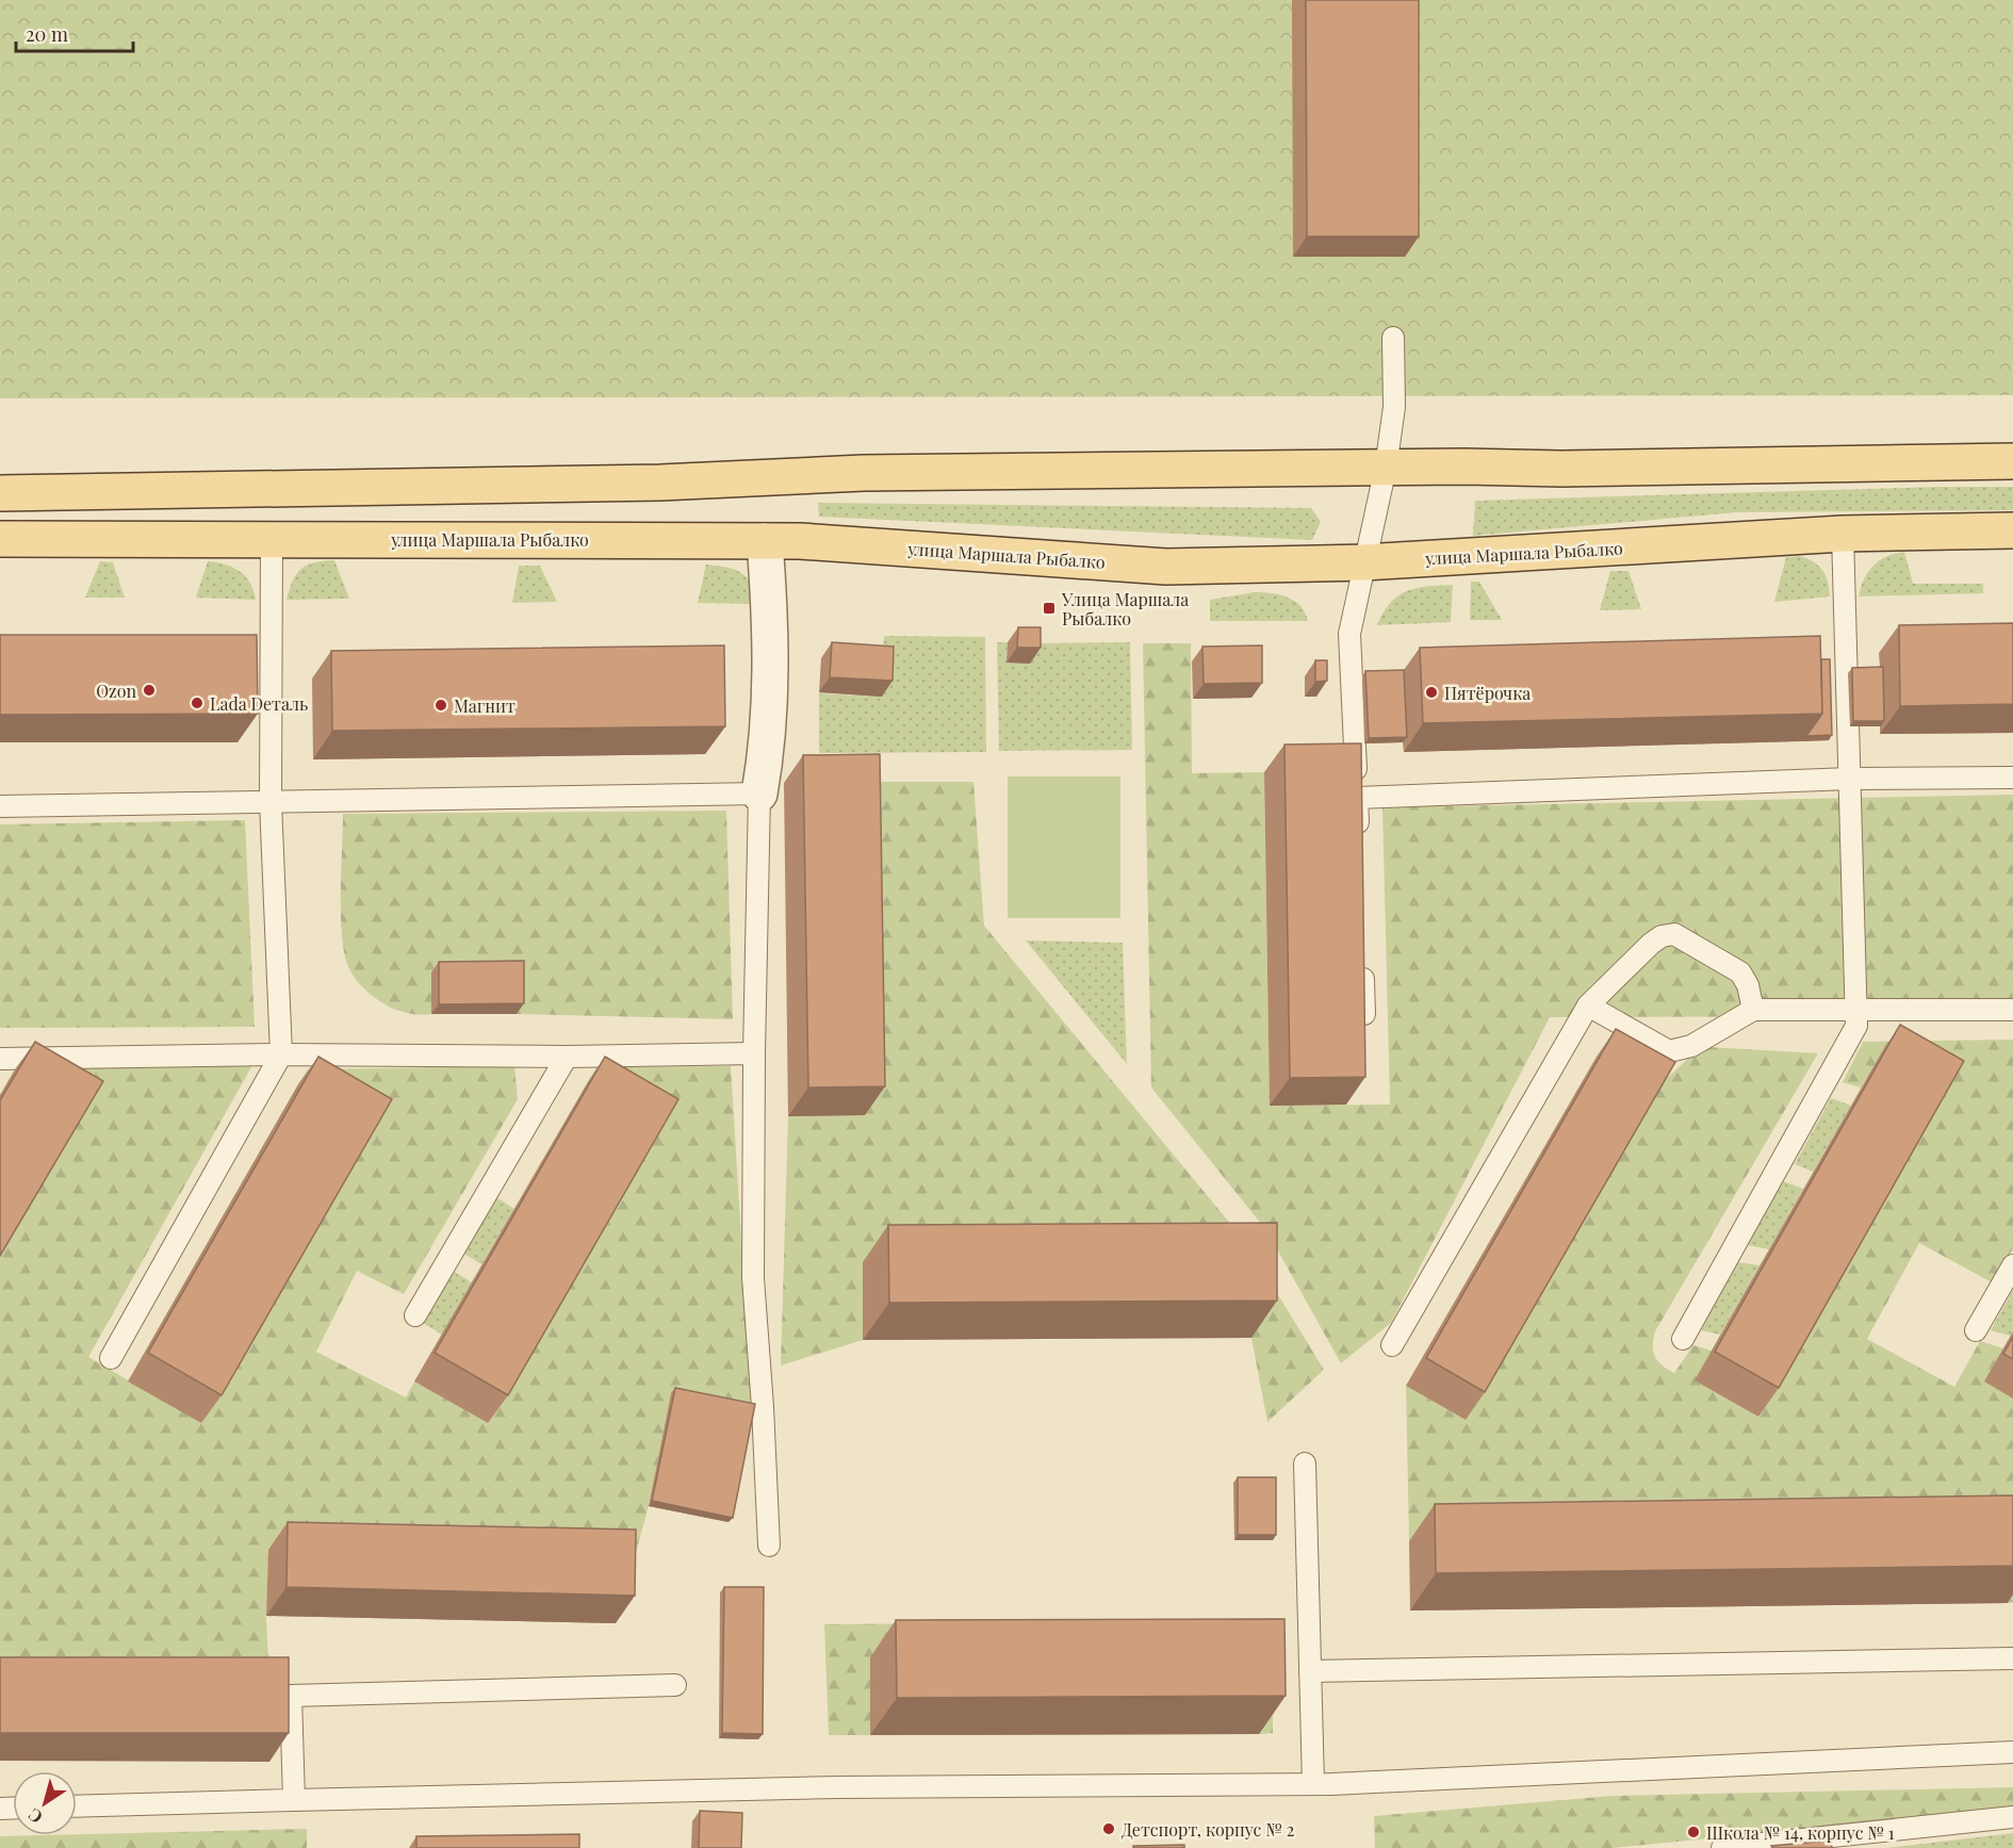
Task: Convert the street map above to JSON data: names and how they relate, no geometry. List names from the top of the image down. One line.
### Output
{"streets":{"main road":["улица Маршала Рыбалко"]},"places":{"transit":["Улица Маршала Рыбалко"],"other":["Ozon","Пятёрочка","Lada Dеталь","Магнит","Детспорт, корпус № 2","Школа № 14, корпус № 1"]},"scale_bar":"20 m","north":"bottom left"}
